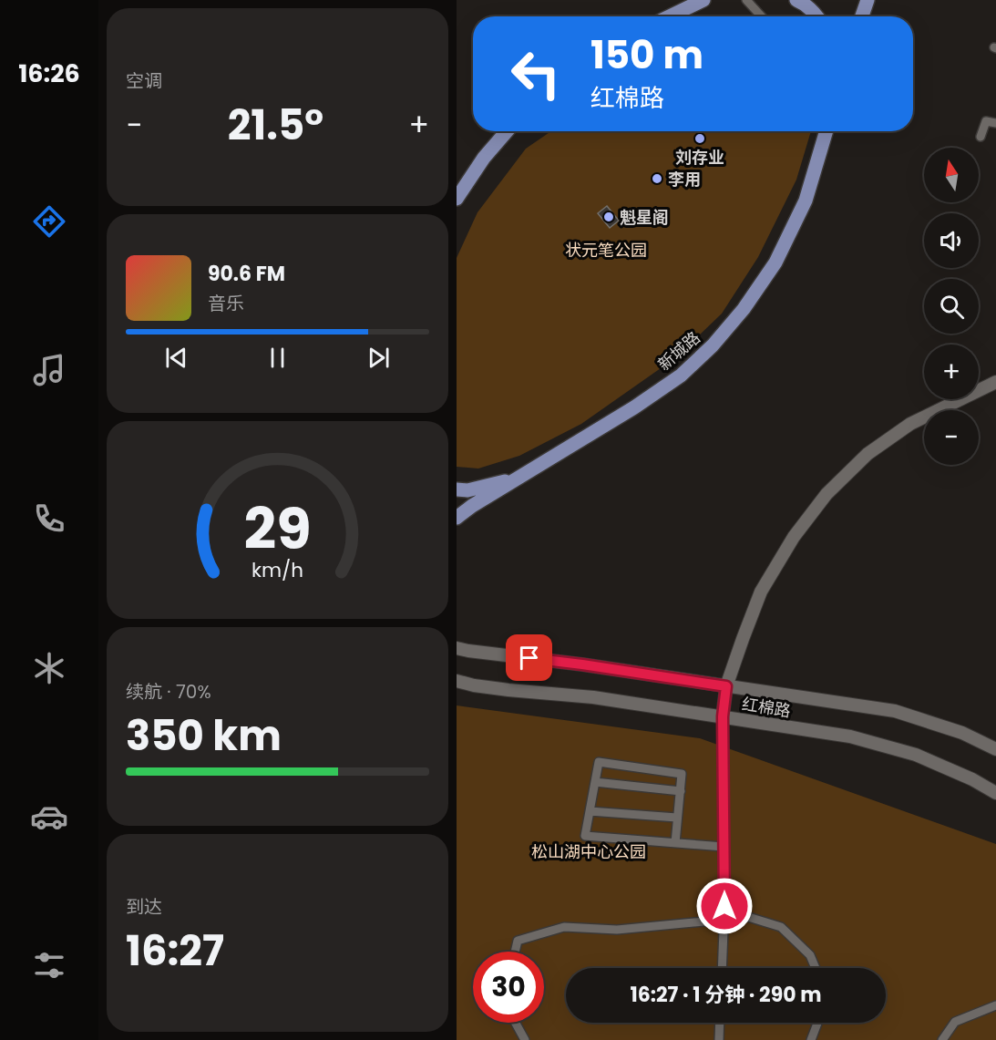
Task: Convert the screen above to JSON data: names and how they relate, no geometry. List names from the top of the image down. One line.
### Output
{"streets":{"main road":["新城路","红棉路"]},"parks":["状元笔公园","松山湖中心公园"],"places":["刘存业","李用","魁星阁"],"north":"top","page":{"tabs":"16:26","tile":["空调",["续航 · 70%","350 km"],["到达","16:27"]],"turn":["150 m","红棉路"],"heat":["−","21.5°","+"],"map_buttons":["+","−"],"song":["90.6 FM","音乐"],"limit":"30","trip":"16:27 · 1 分钟 · 290 m","gauge":["29","km/h"]}}
